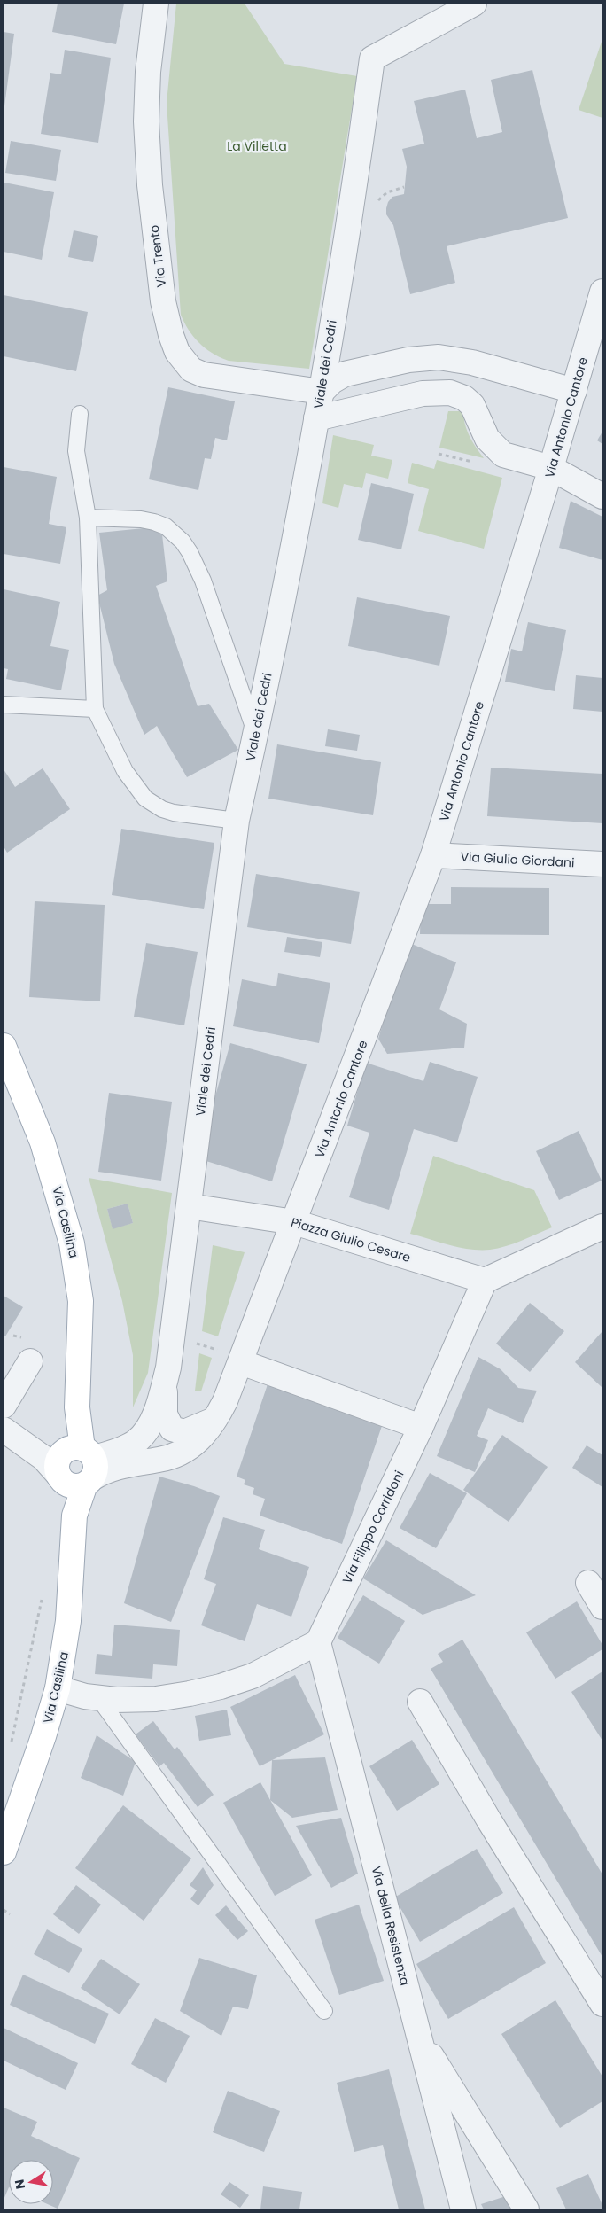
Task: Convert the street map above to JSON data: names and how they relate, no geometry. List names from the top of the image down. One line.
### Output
{"streets":{"main road":["Via Casilina"],"street":["Via Trento","Viale dei Cedri","Via Antonio Cantore","Via Giulio Giordani","Piazza Giulio Cesare","Via Filippo Corridoni","Via della Resistenza"]},"crossings":[["Via Trento","Viale dei Cedri"],["Viale dei Cedri","Via Casilina"],["Viale dei Cedri","Piazza Giulio Cesare"],["Via Antonio Cantore","Via Giulio Giordani"],["Via Antonio Cantore","Piazza Giulio Cesare"],["Piazza Giulio Cesare","Via Filippo Corridoni"],["Via Filippo Corridoni","Via della Resistenza"]],"parks":["La Villetta"],"north":"left"}
